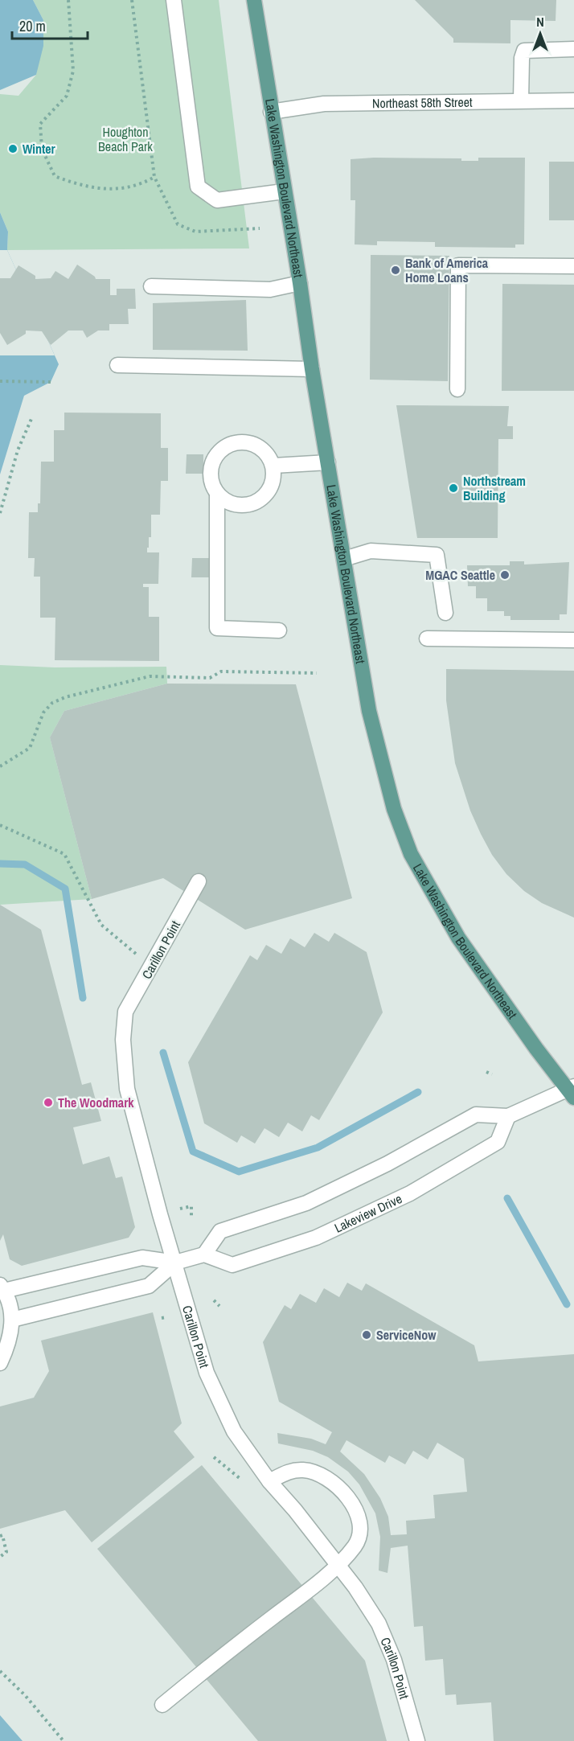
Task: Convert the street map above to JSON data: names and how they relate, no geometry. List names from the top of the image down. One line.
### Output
{"streets":{"main road":["Lake Washington Boulevard Northeast"],"street":["Northeast 58th Street","Carillon Point","Lakeview Drive"]},"crossings":[["Northeast 58th Street","Lake Washington Boulevard Northeast"]],"parks":["Houghton Beach Park"],"places":["Winter","Bank of America Home Loans","Northstream Building","MGAC Seattle","The Woodmark","ServiceNow"],"scale_bar":"20 m","north":"top"}
